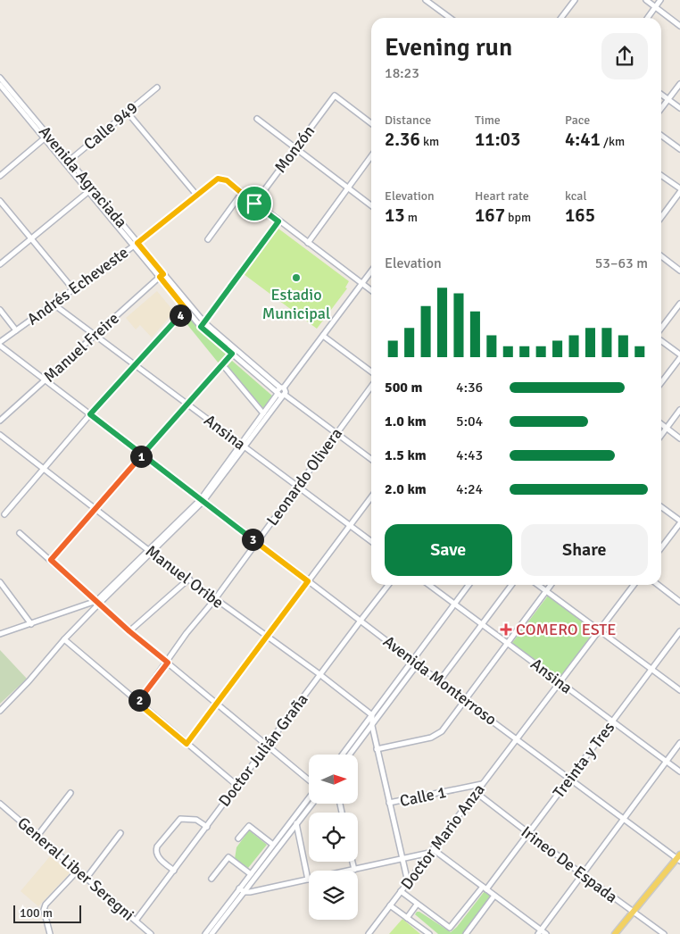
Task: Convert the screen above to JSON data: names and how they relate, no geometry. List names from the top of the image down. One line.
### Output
{"streets":{"street":["Calle 949","Monzón","Avenida Agraciada","Andrés Echeveste","Manuel Freire","Ansina","Leonardo Olivera","Manuel Oribe","Avenida Monterroso","Doctor Julián Graña","Treinta y Tres","Calle 1","Doctor Mario Anza","Irineo De Espada","General Liber Seregni"]},"crossings":[["Calle 949","Avenida Agraciada"],["Avenida Agraciada","Andrés Echeveste"],["Avenida Agraciada","Manuel Freire"],["Avenida Agraciada","Leonardo Olivera"],["Andrés Echeveste","Ansina"],["Manuel Freire","Ansina"],["Manuel Freire","Avenida Monterroso"],["Ansina","Leonardo Olivera"],["Ansina","Treinta y Tres"],["Ansina","Doctor Mario Anza"],["Leonardo Olivera","Manuel Oribe"],["Leonardo Olivera","Avenida Monterroso"],["Manuel Oribe","Doctor Julián Graña"],["Avenida Monterroso","Doctor Julián Graña"],["Avenida Monterroso","Treinta y Tres"],["Avenida Monterroso","Doctor Mario Anza"],["Doctor Julián Graña","General Liber Seregni"],["Treinta y Tres","Irineo De Espada"],["Calle 1","Doctor Mario Anza"],["Doctor Mario Anza","Irineo De Espada"]],"places":{"other":["Estadio Municipal"],"health":["COMERO ESTE"]},"scale_bar":"100 m","north":"right","page":{"heading":["Evening run","18:23"],"stats":[["Distance","2.36 km"],["Time","11:03"],["Pace","4:41 /km"],["Elevation","13 m"],["Heart rate","167 bpm"],["kcal","165"]],"chart":["Elevation","53–63 m"],"pins":["4","1","3","2"],"list":[{"name":"500 m","note":"4:36"},{"name":"1.0 km","note":"5:04"},{"name":"1.5 km","note":"4:43"},{"name":"2.0 km","note":"4:24"}],"buttons":["Save","Share"],"scale":"100 m"}}
